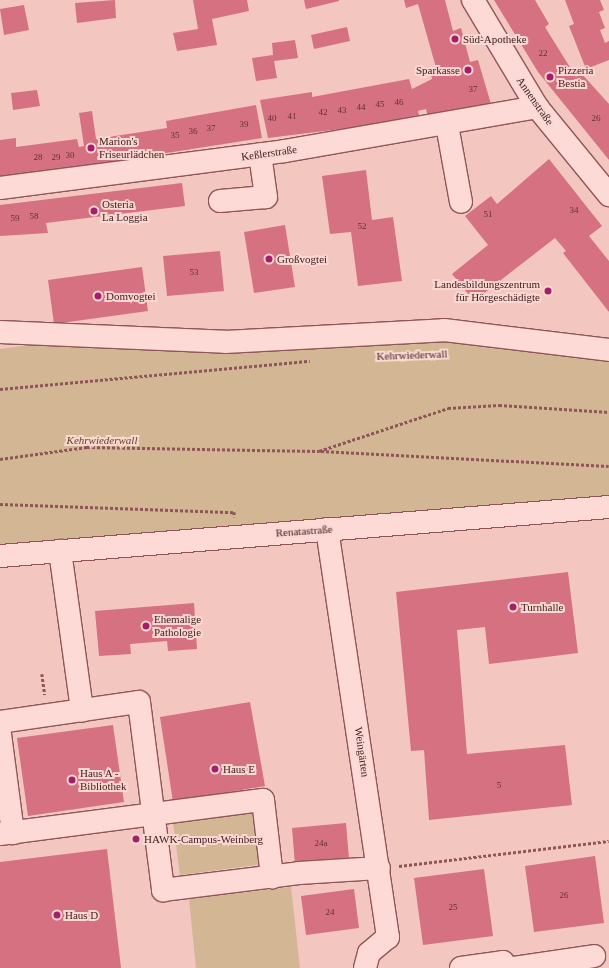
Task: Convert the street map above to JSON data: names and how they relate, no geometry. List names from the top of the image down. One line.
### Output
{"streets":{"street":["Annenstraße","Keßlerstraße","Kehrwiederwall","Renatastraße","Weingärten"]},"crossings":[["Annenstraße","Keßlerstraße"],["Renatastraße","Weingärten"]],"parks":["Kehrwiederwall"],"places":["Süd-Apotheke","Sparkasse","Pizzeria Bestia","Marion's Friseurlädchen","Osteria La Loggia","Großvogtei","Landesbildungszentrum für Hörgeschädigte","Domvogtei","Turnhalle","Ehemalige Pathologie","Haus E","Haus A - Bibliothek","HAWK-Campus-Weinberg","Haus D"],"house_numbers":["22","37","46","45","44","43","42","41","40","26","39","37","36","35","30","28","29","34","51","58","59","52","53","5","24a","26","25","24"]}
